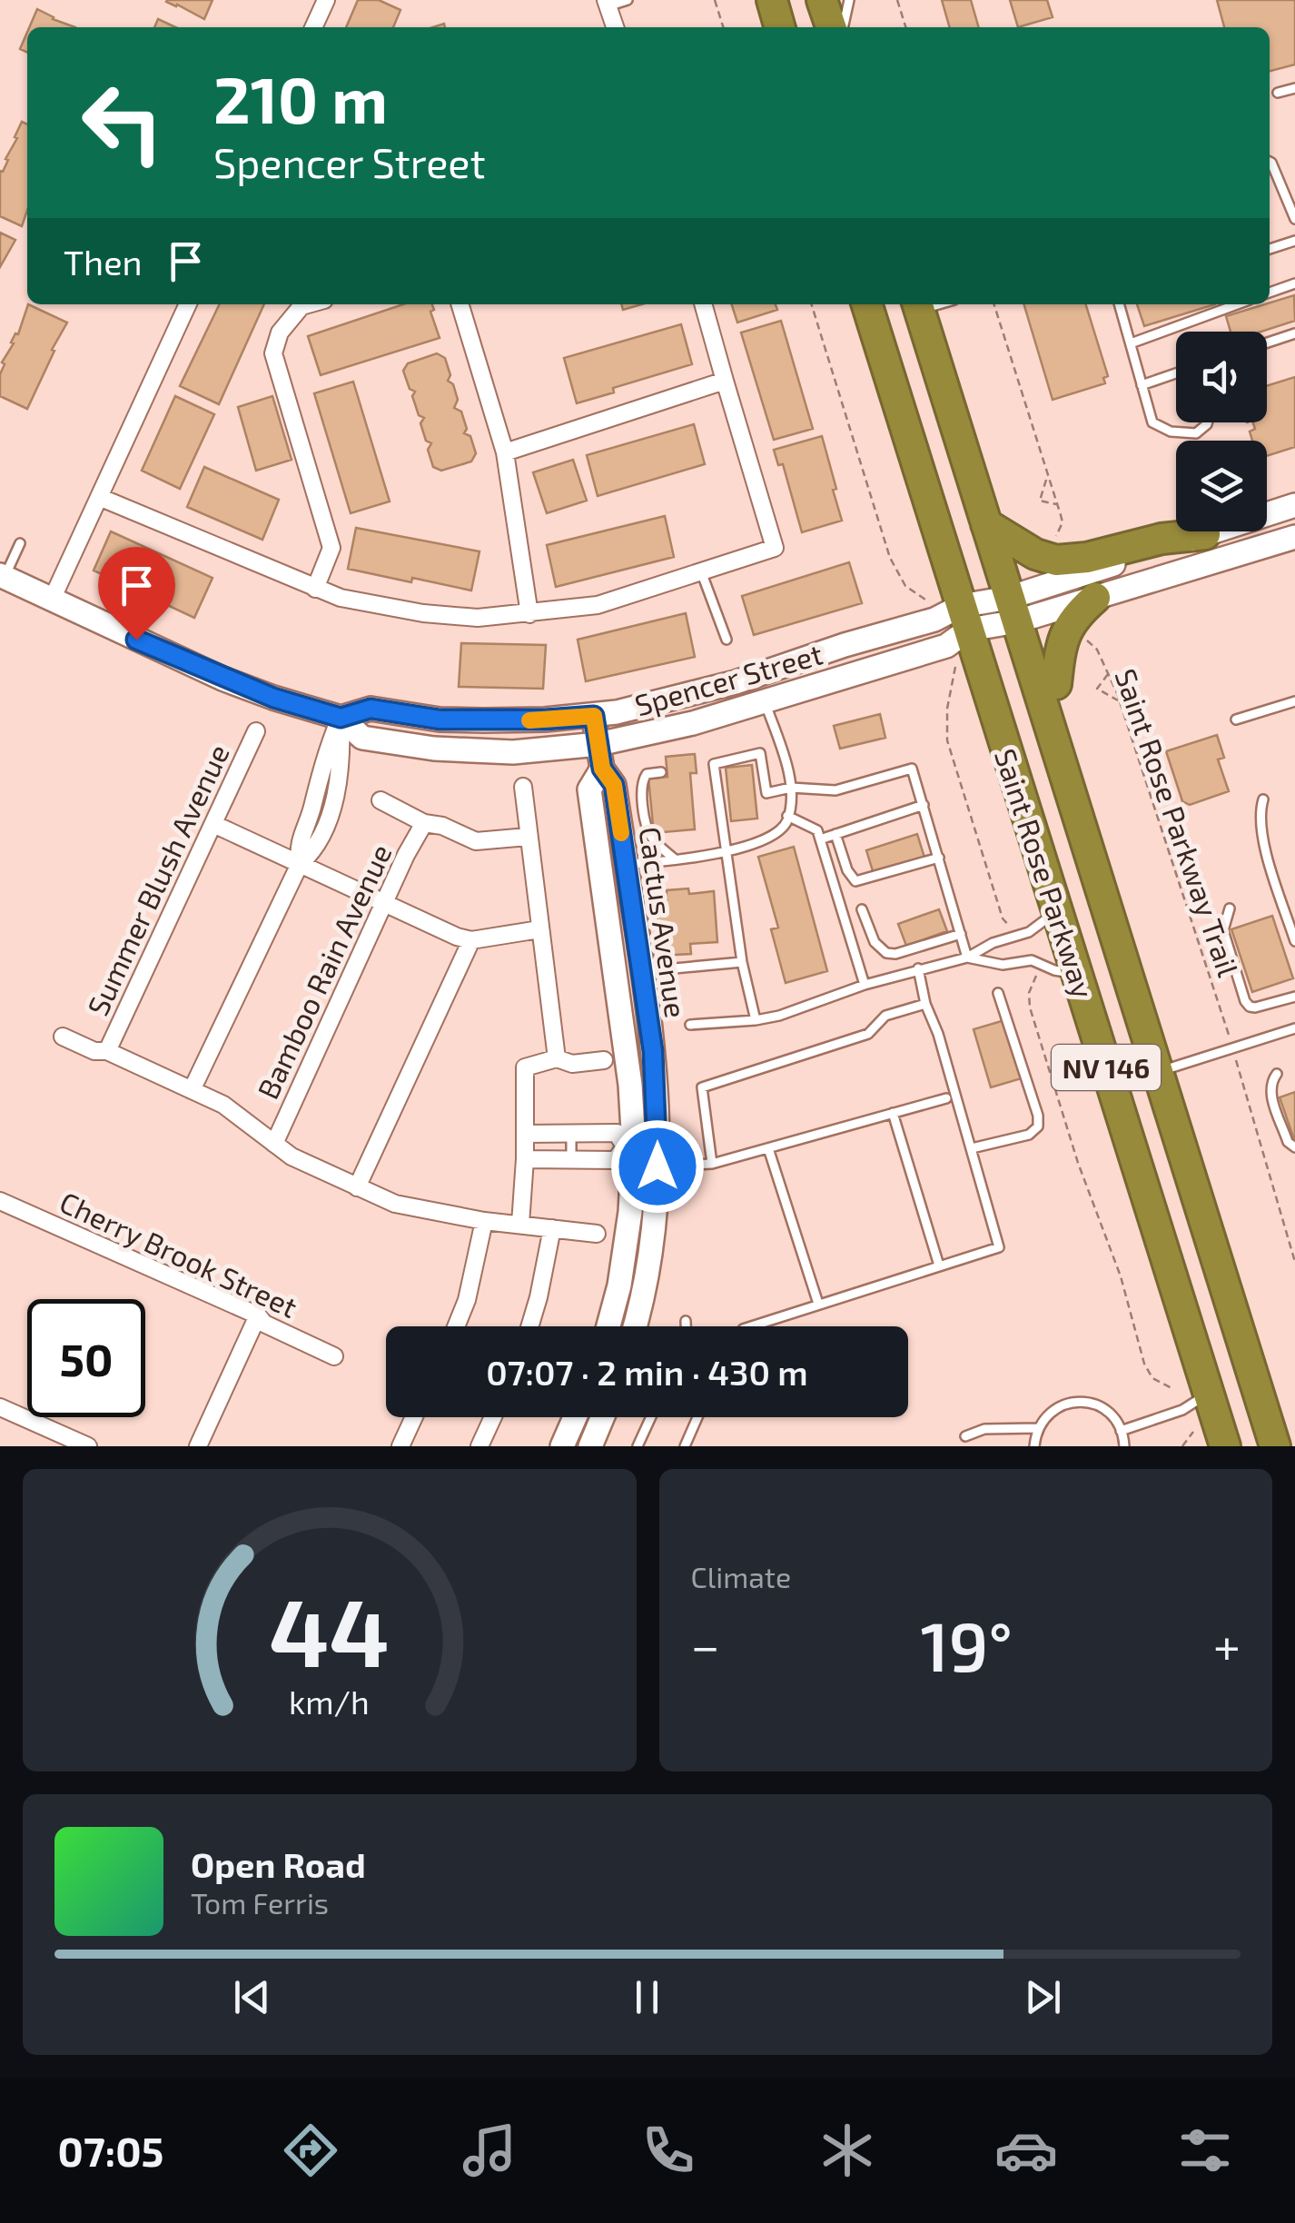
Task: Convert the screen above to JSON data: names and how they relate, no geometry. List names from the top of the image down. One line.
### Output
{"streets":{"highway":["Saint Rose Parkway","NV 146"],"main road":["Spencer Street","Cactus Avenue"],"street":["Summer Blush Avenue","Bamboo Rain Avenue","Cherry Brook Street"],"path":["Saint Rose Parkway Trail"]},"crossings":[["Spencer Street","Saint Rose Parkway"],["Spencer Street","Cactus Avenue"]],"page":{"turn":["210 m","Spencer Street"],"then":"Then","limit":"50","trip":"07:07 · 2 min · 430 m","tile":"Climate","heat":["−","19°","+"],"song":["Open Road","Tom Ferris"],"tabs":"07:05","gauge":["44","km/h"]}}
